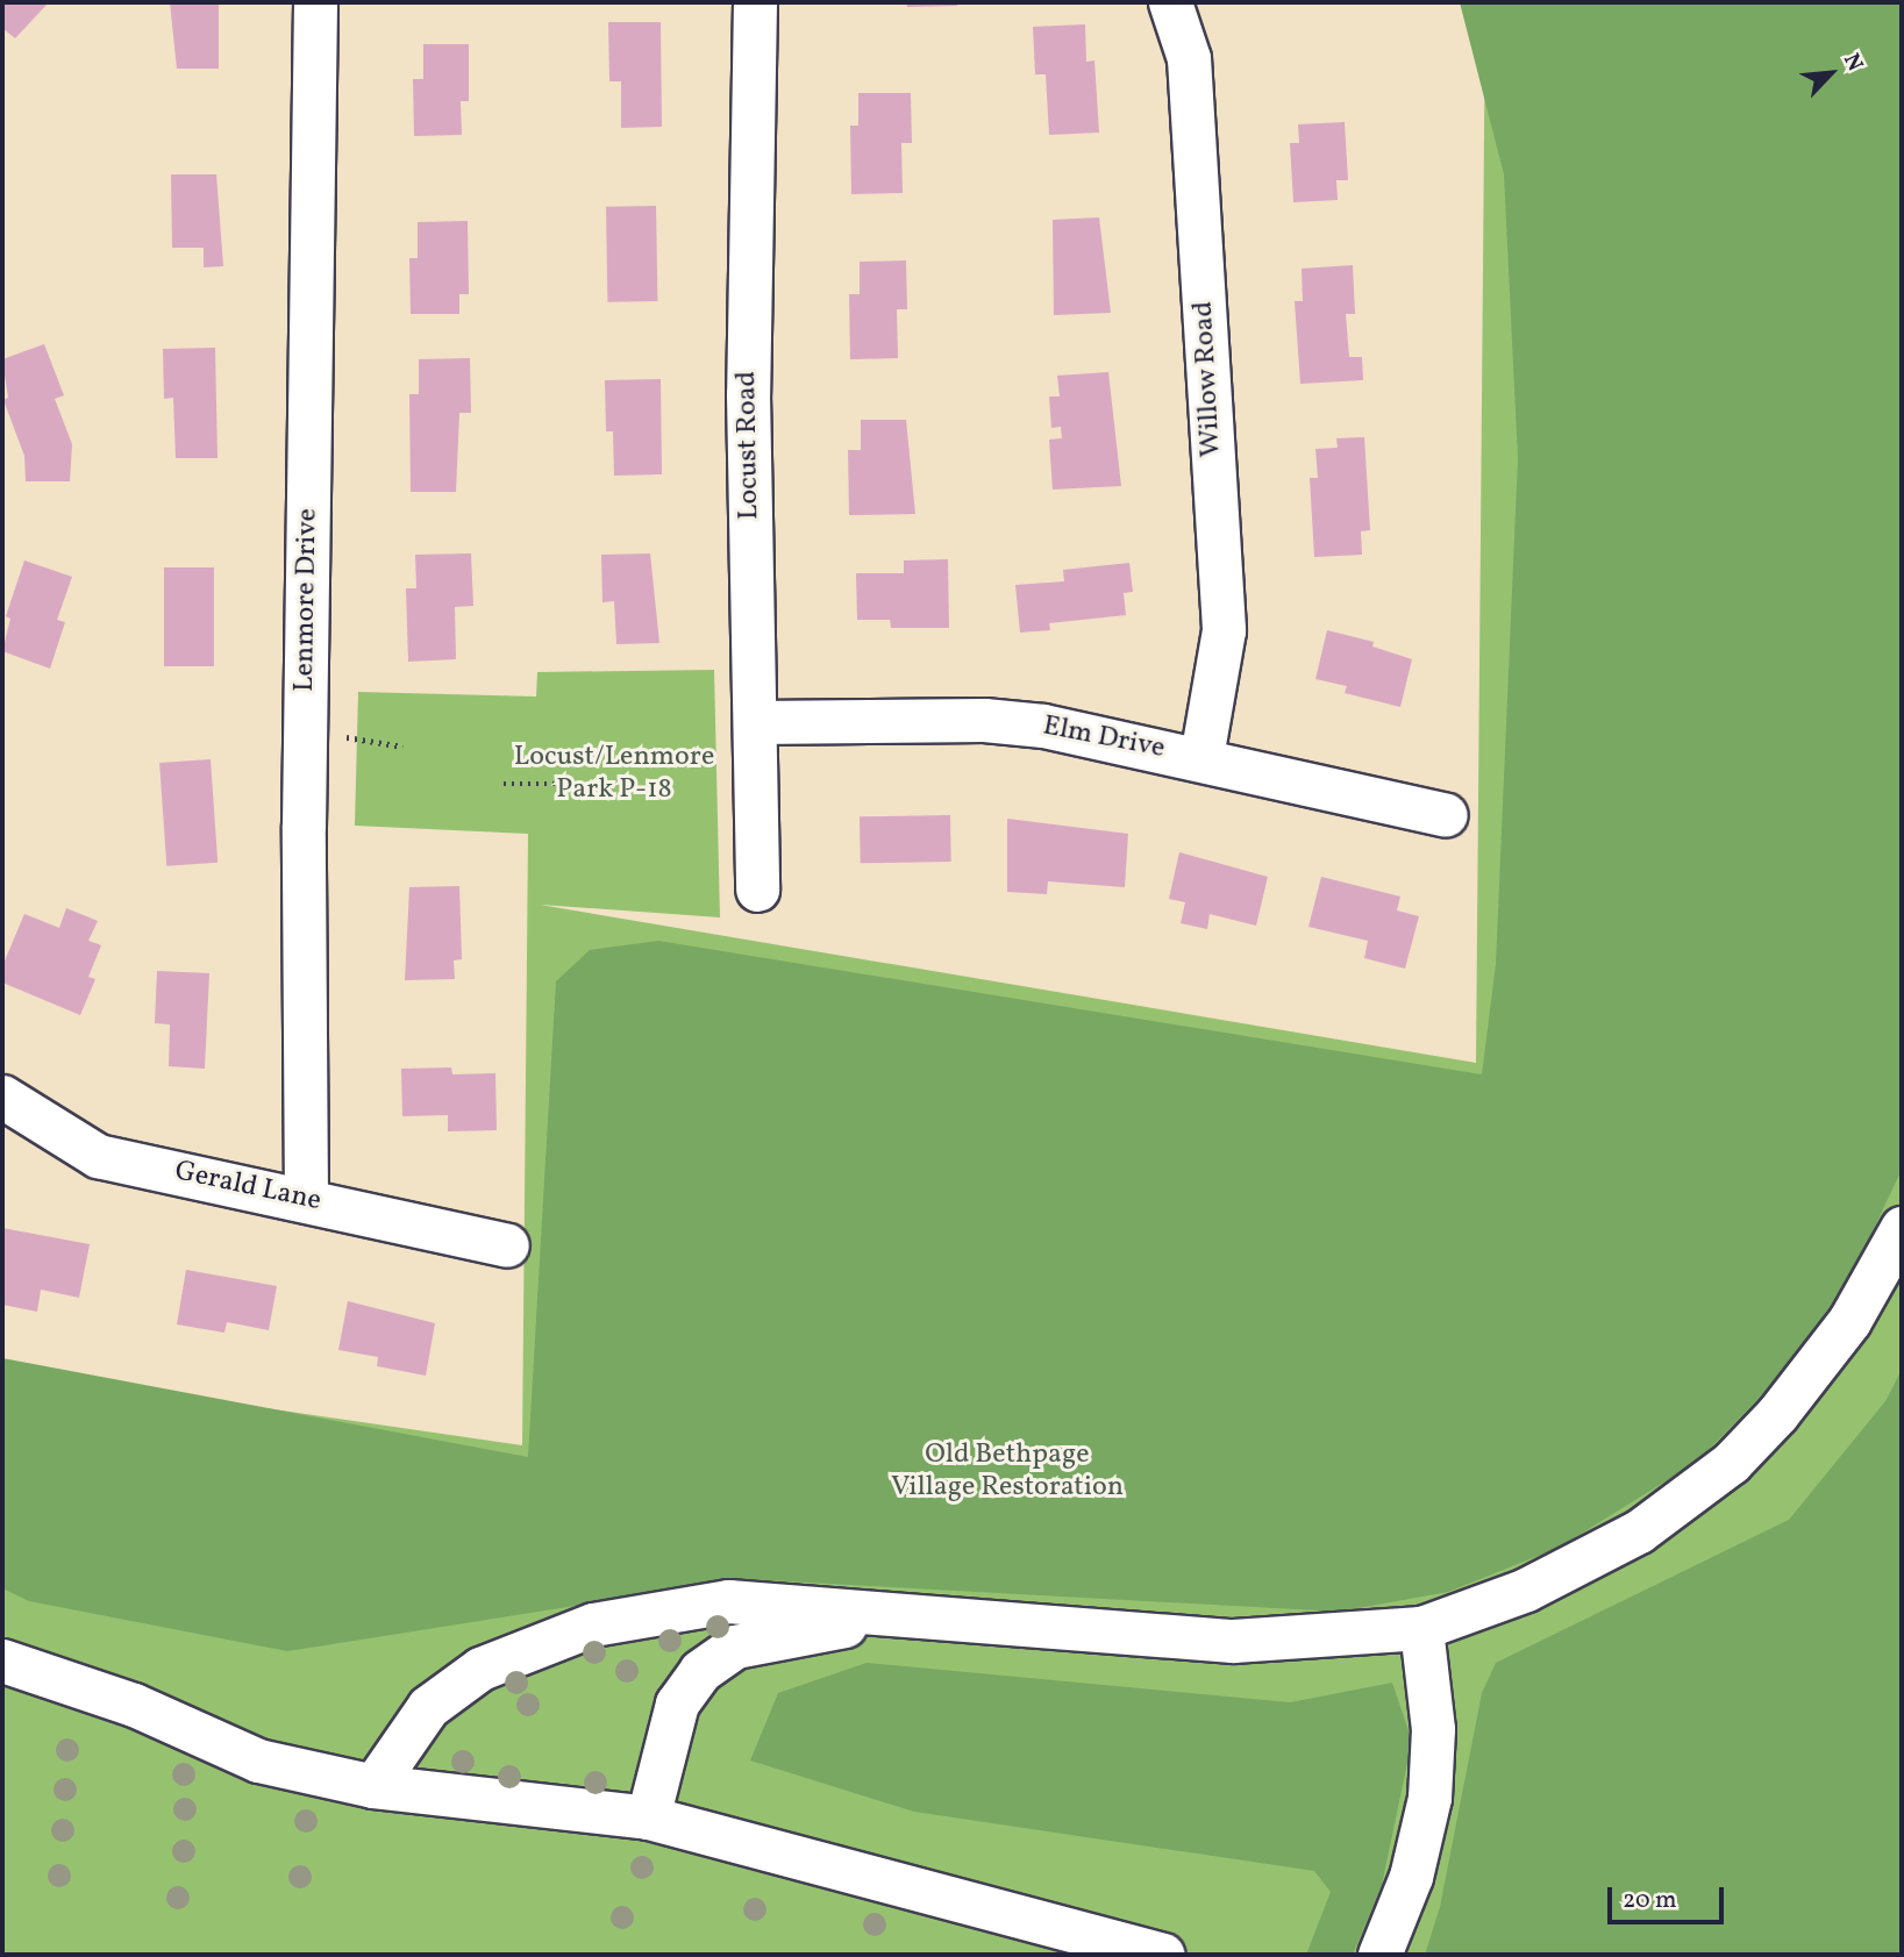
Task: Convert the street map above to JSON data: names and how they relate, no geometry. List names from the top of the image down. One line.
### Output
{"streets":{"street":["Willow Road","Locust Road","Lenmore Drive","Elm Drive","Gerald Lane"]},"crossings":[["Willow Road","Elm Drive"],["Locust Road","Elm Drive"],["Lenmore Drive","Gerald Lane"]],"parks":["Locust/Lenmore Park P-18","Old Bethpage Village Restoration"],"scale_bar":"20 m","north":"top right"}
